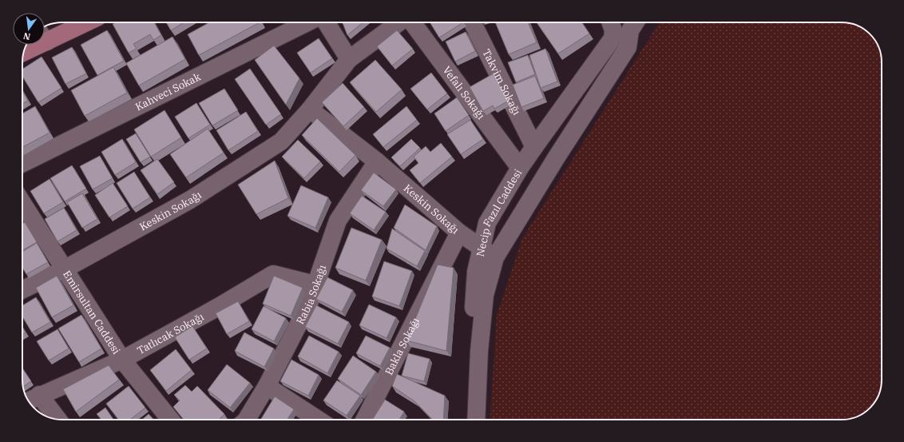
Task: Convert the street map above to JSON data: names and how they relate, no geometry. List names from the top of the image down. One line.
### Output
{"streets":{"street":["Takvim Sokağı","Kahveci Sokak","Vefalı Sokağı","Keskin Sokağı","Necip Fazıl Caddesi","Rabia Sokağı","Emirsultan Caddesi","Tatlıcak Sokağı","Bakla Sokağı"]},"crossings":[["Takvim Sokağı","Necip Fazıl Caddesi"],["Vefalı Sokağı","Necip Fazıl Caddesi"],["Keskin Sokağı","Necip Fazıl Caddesi"],["Keskin Sokağı","Rabia Sokağı"],["Keskin Sokağı","Emirsultan Caddesi"],["Keskin Sokağı","Bakla Sokağı"],["Rabia Sokağı","Tatlıcak Sokağı"],["Emirsultan Caddesi","Tatlıcak Sokağı"]],"north":"bottom"}
